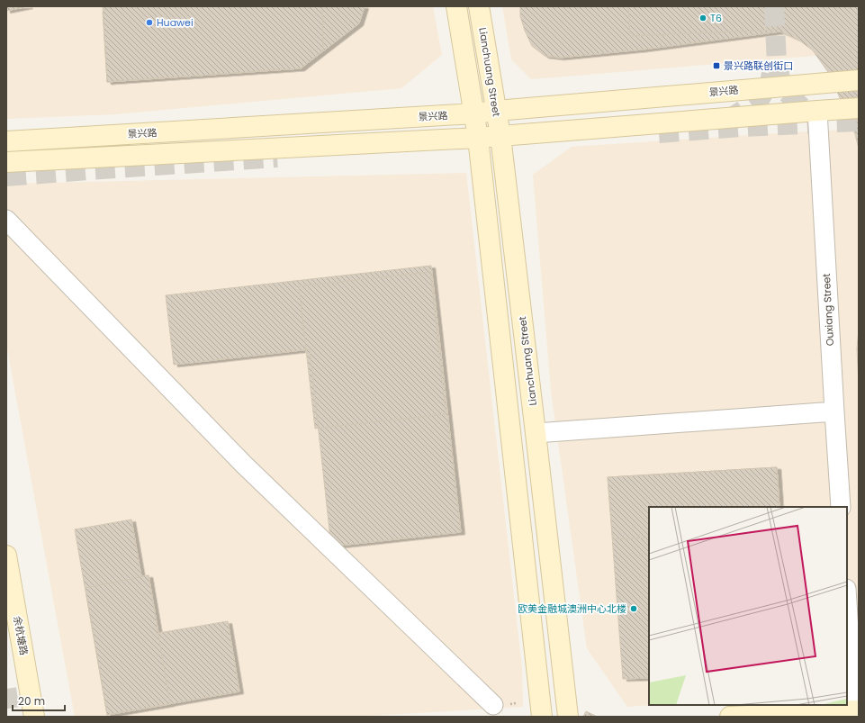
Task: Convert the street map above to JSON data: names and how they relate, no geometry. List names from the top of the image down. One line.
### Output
{"streets":{"street":["Lianchuang Street","景兴路","Ouxiang Street","余杭塘路"]},"crossings":[["Lianchuang Street","景兴路"]],"places":{"other":["T6","Huawei","欧美金融城澳洲中心北楼"],"transit":["景兴路联创街口"]},"scale_bar":"20 m"}
